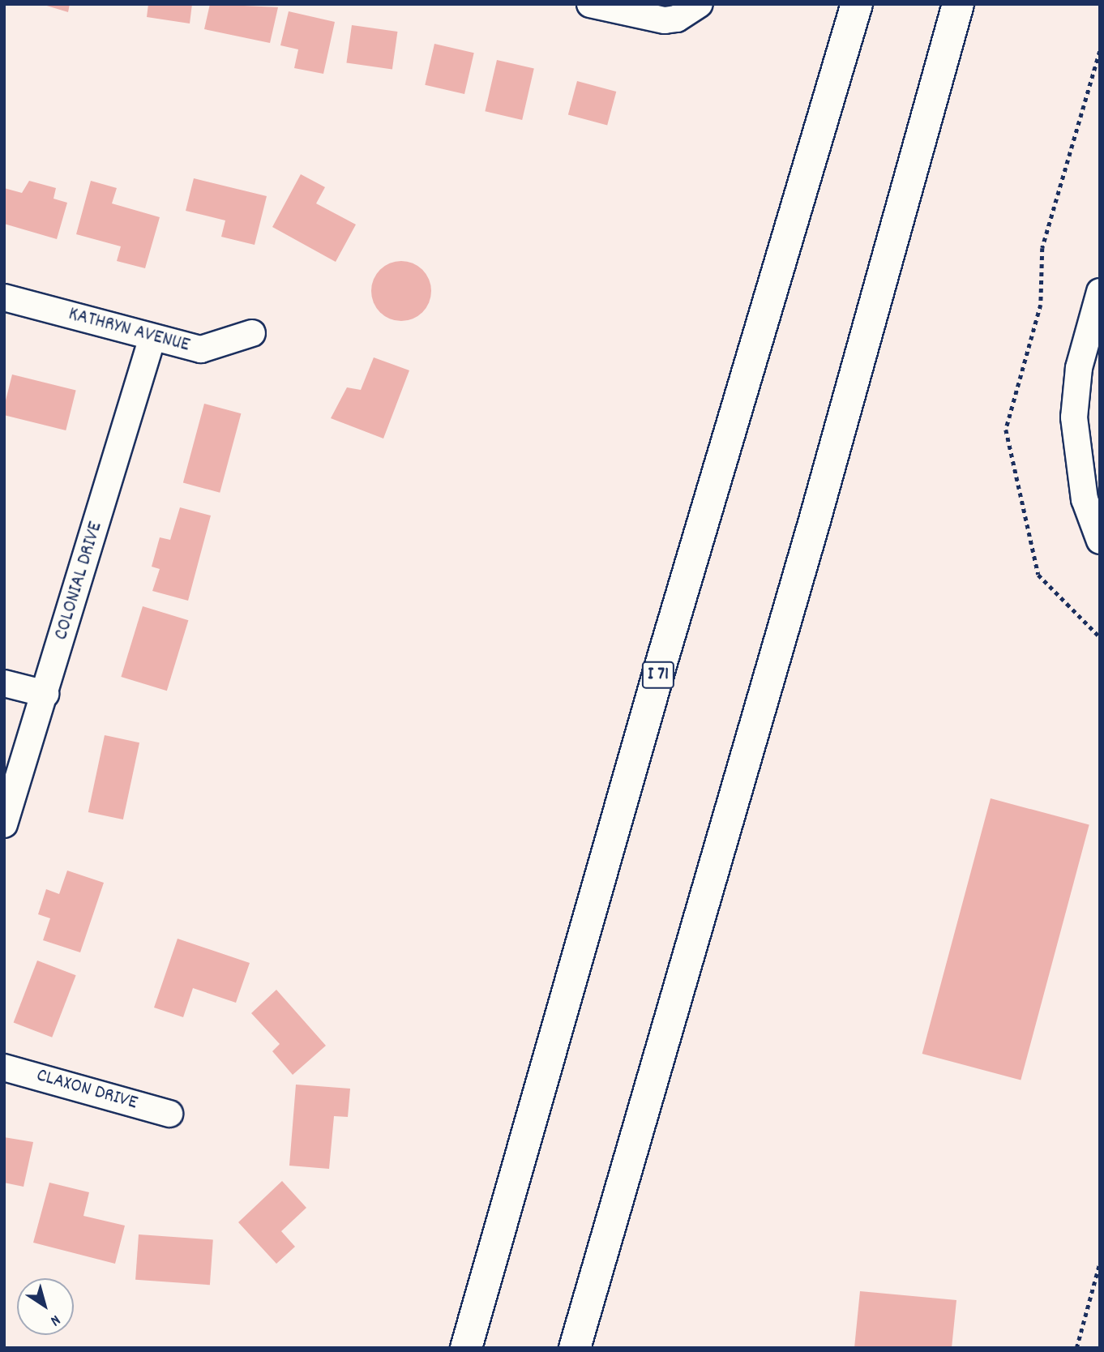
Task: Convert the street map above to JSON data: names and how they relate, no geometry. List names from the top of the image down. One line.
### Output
{"streets":{"highway":["I 71"],"street":["KATHRYN AVENUE","COLONIAL DRIVE","CLAXON DRIVE"]},"crossings":[["KATHRYN AVENUE","COLONIAL DRIVE"]],"north":"bottom right"}
